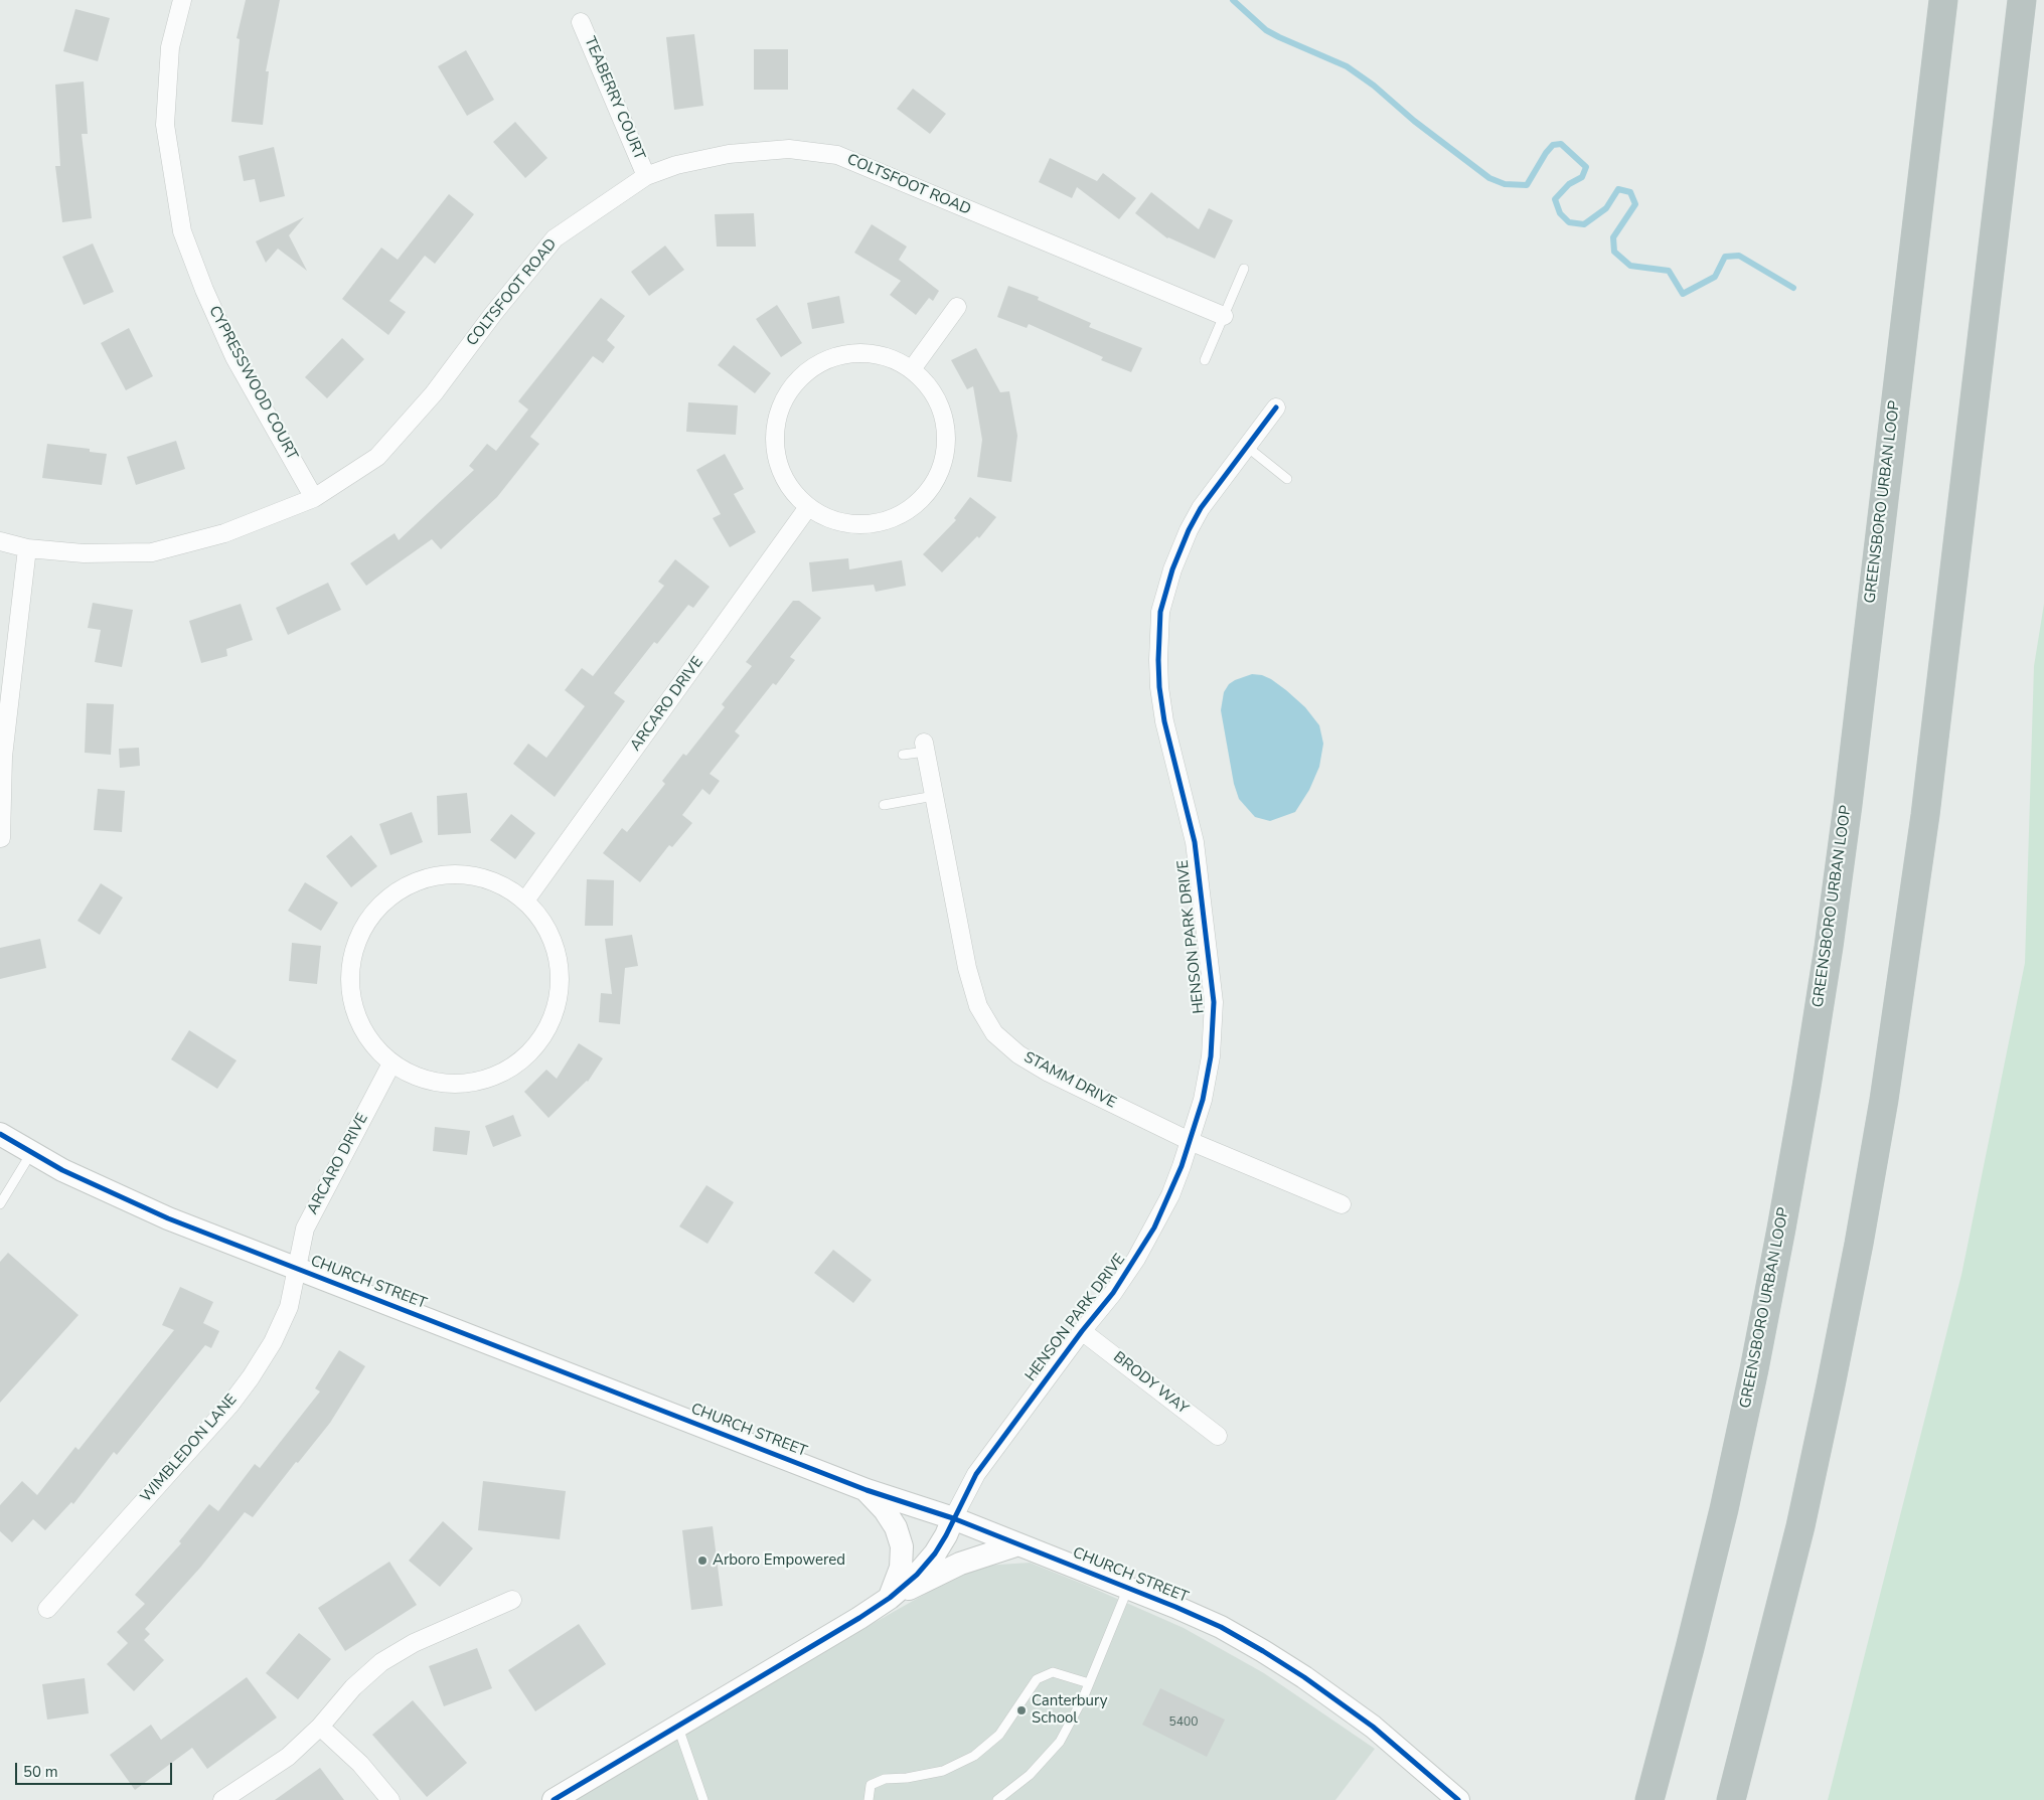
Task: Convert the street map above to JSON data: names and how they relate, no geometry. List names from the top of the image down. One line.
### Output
{"streets":{"highway":["GREENSBORO URBAN LOOP"],"street":["TEABERRY COURT","COLTSFOOT ROAD","CYPRESSWOOD COURT","ARCARO DRIVE","HENSON PARK DRIVE","STAMM DRIVE","CHURCH STREET","BRODY WAY","WIMBLEDON LANE"]},"crossings":[["TEABERRY COURT","COLTSFOOT ROAD"],["COLTSFOOT ROAD","CYPRESSWOOD COURT"],["ARCARO DRIVE","CHURCH STREET"],["ARCARO DRIVE","WIMBLEDON LANE"],["HENSON PARK DRIVE","STAMM DRIVE"],["HENSON PARK DRIVE","CHURCH STREET"],["HENSON PARK DRIVE","BRODY WAY"],["CHURCH STREET","WIMBLEDON LANE"]],"places":["Arboro Empowered","Canterbury School"],"house_numbers":["5400"],"scale_bar":"50 m"}
